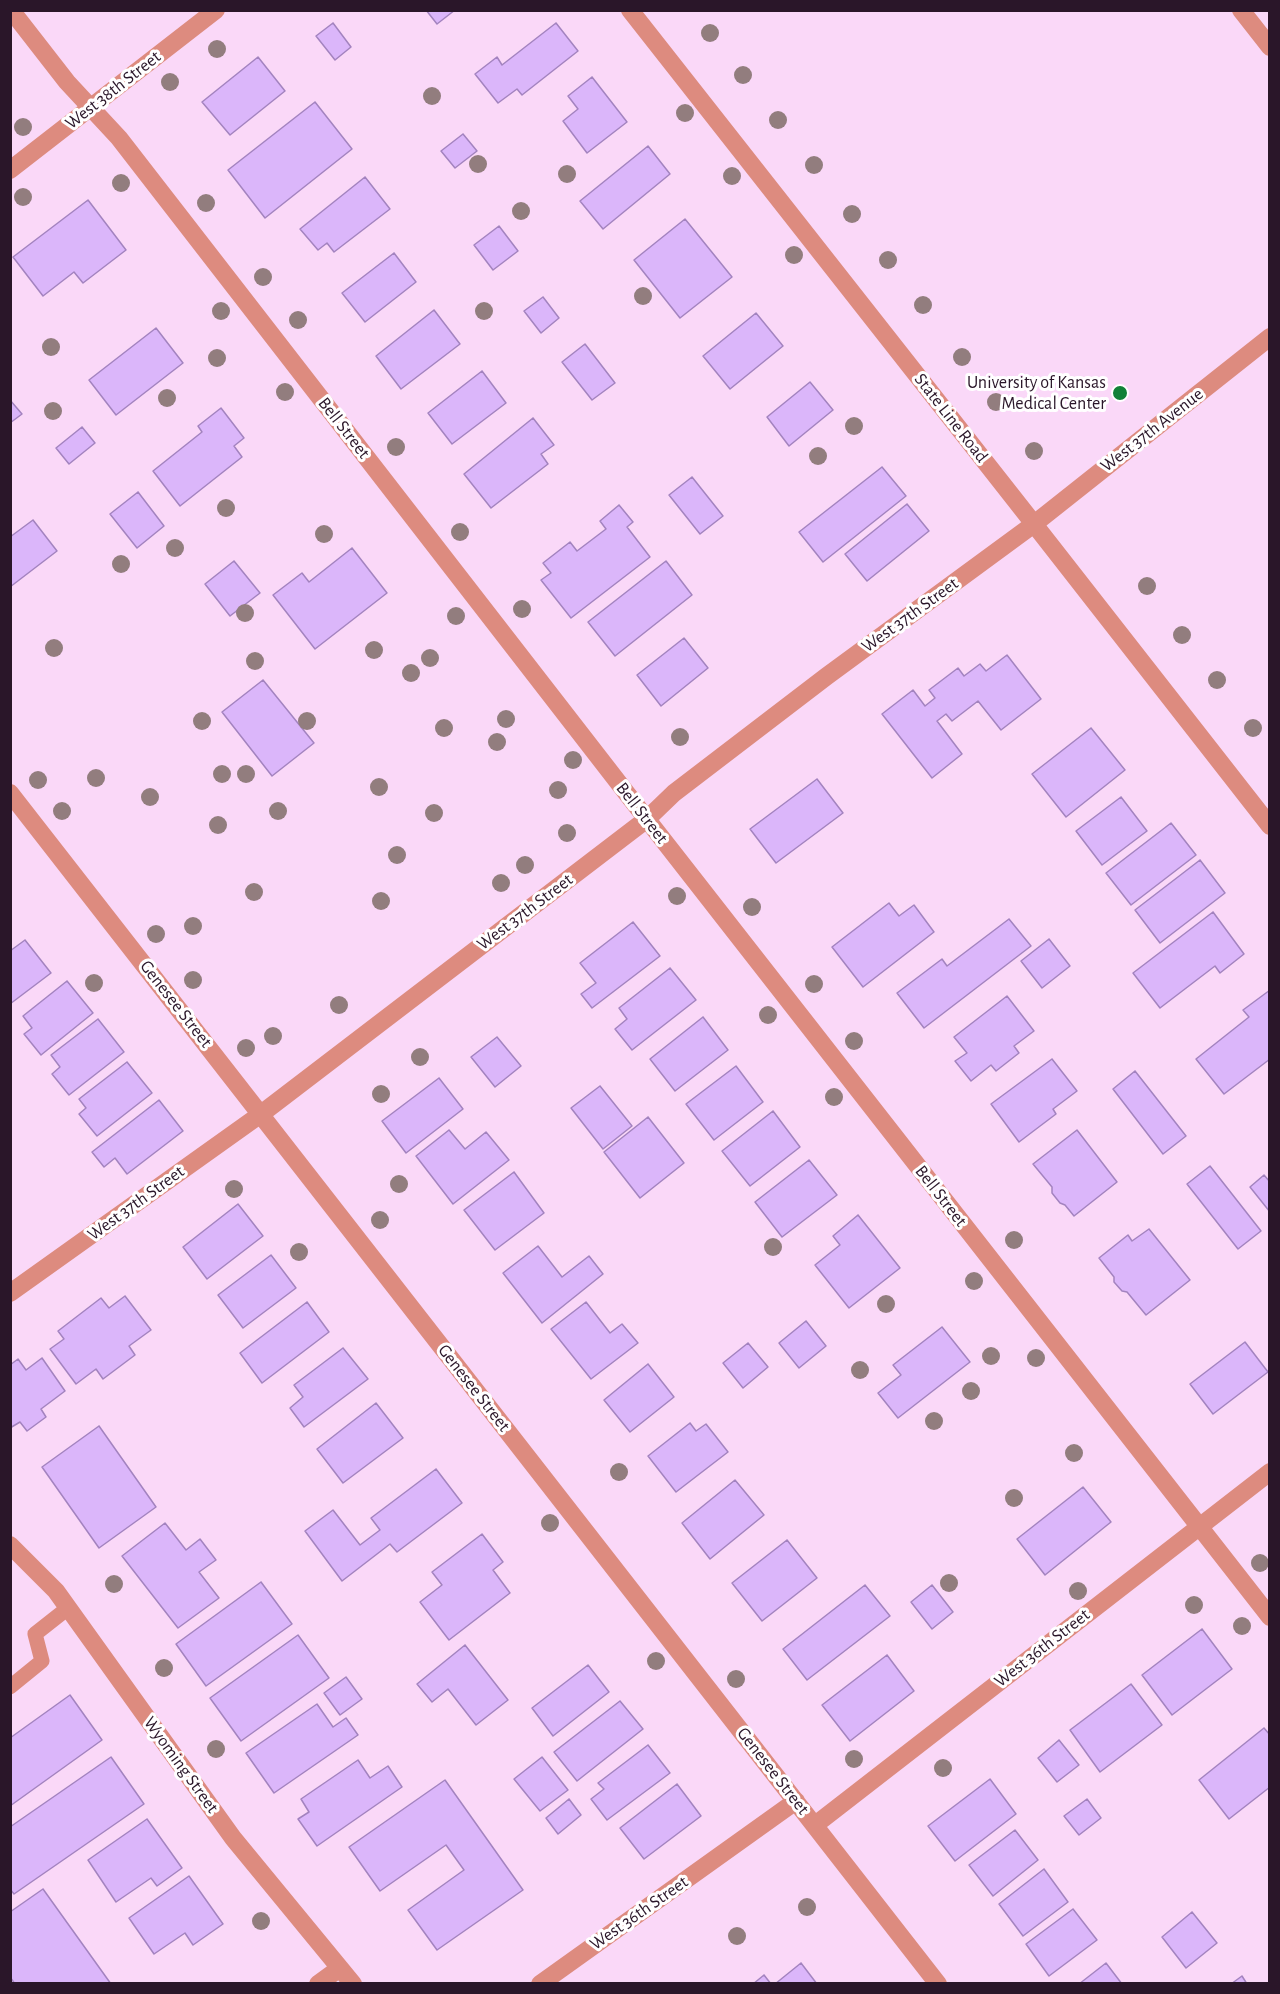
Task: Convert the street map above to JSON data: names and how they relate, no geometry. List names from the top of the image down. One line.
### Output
{"streets":{"street":["West 38th Street","State Line Road","Bell Street","West 37th Avenue","West 37th Street","Genesee Street","West 36th Street","Wyoming Street"]},"crossings":[["West 38th Street","Bell Street"],["State Line Road","West 37th Avenue"],["State Line Road","West 37th Street"],["Bell Street","West 37th Street"],["Bell Street","West 36th Street"],["West 37th Avenue","West 37th Street"],["West 37th Street","Genesee Street"],["Genesee Street","West 36th Street"]],"places":["University of Kansas Medical Center"]}
